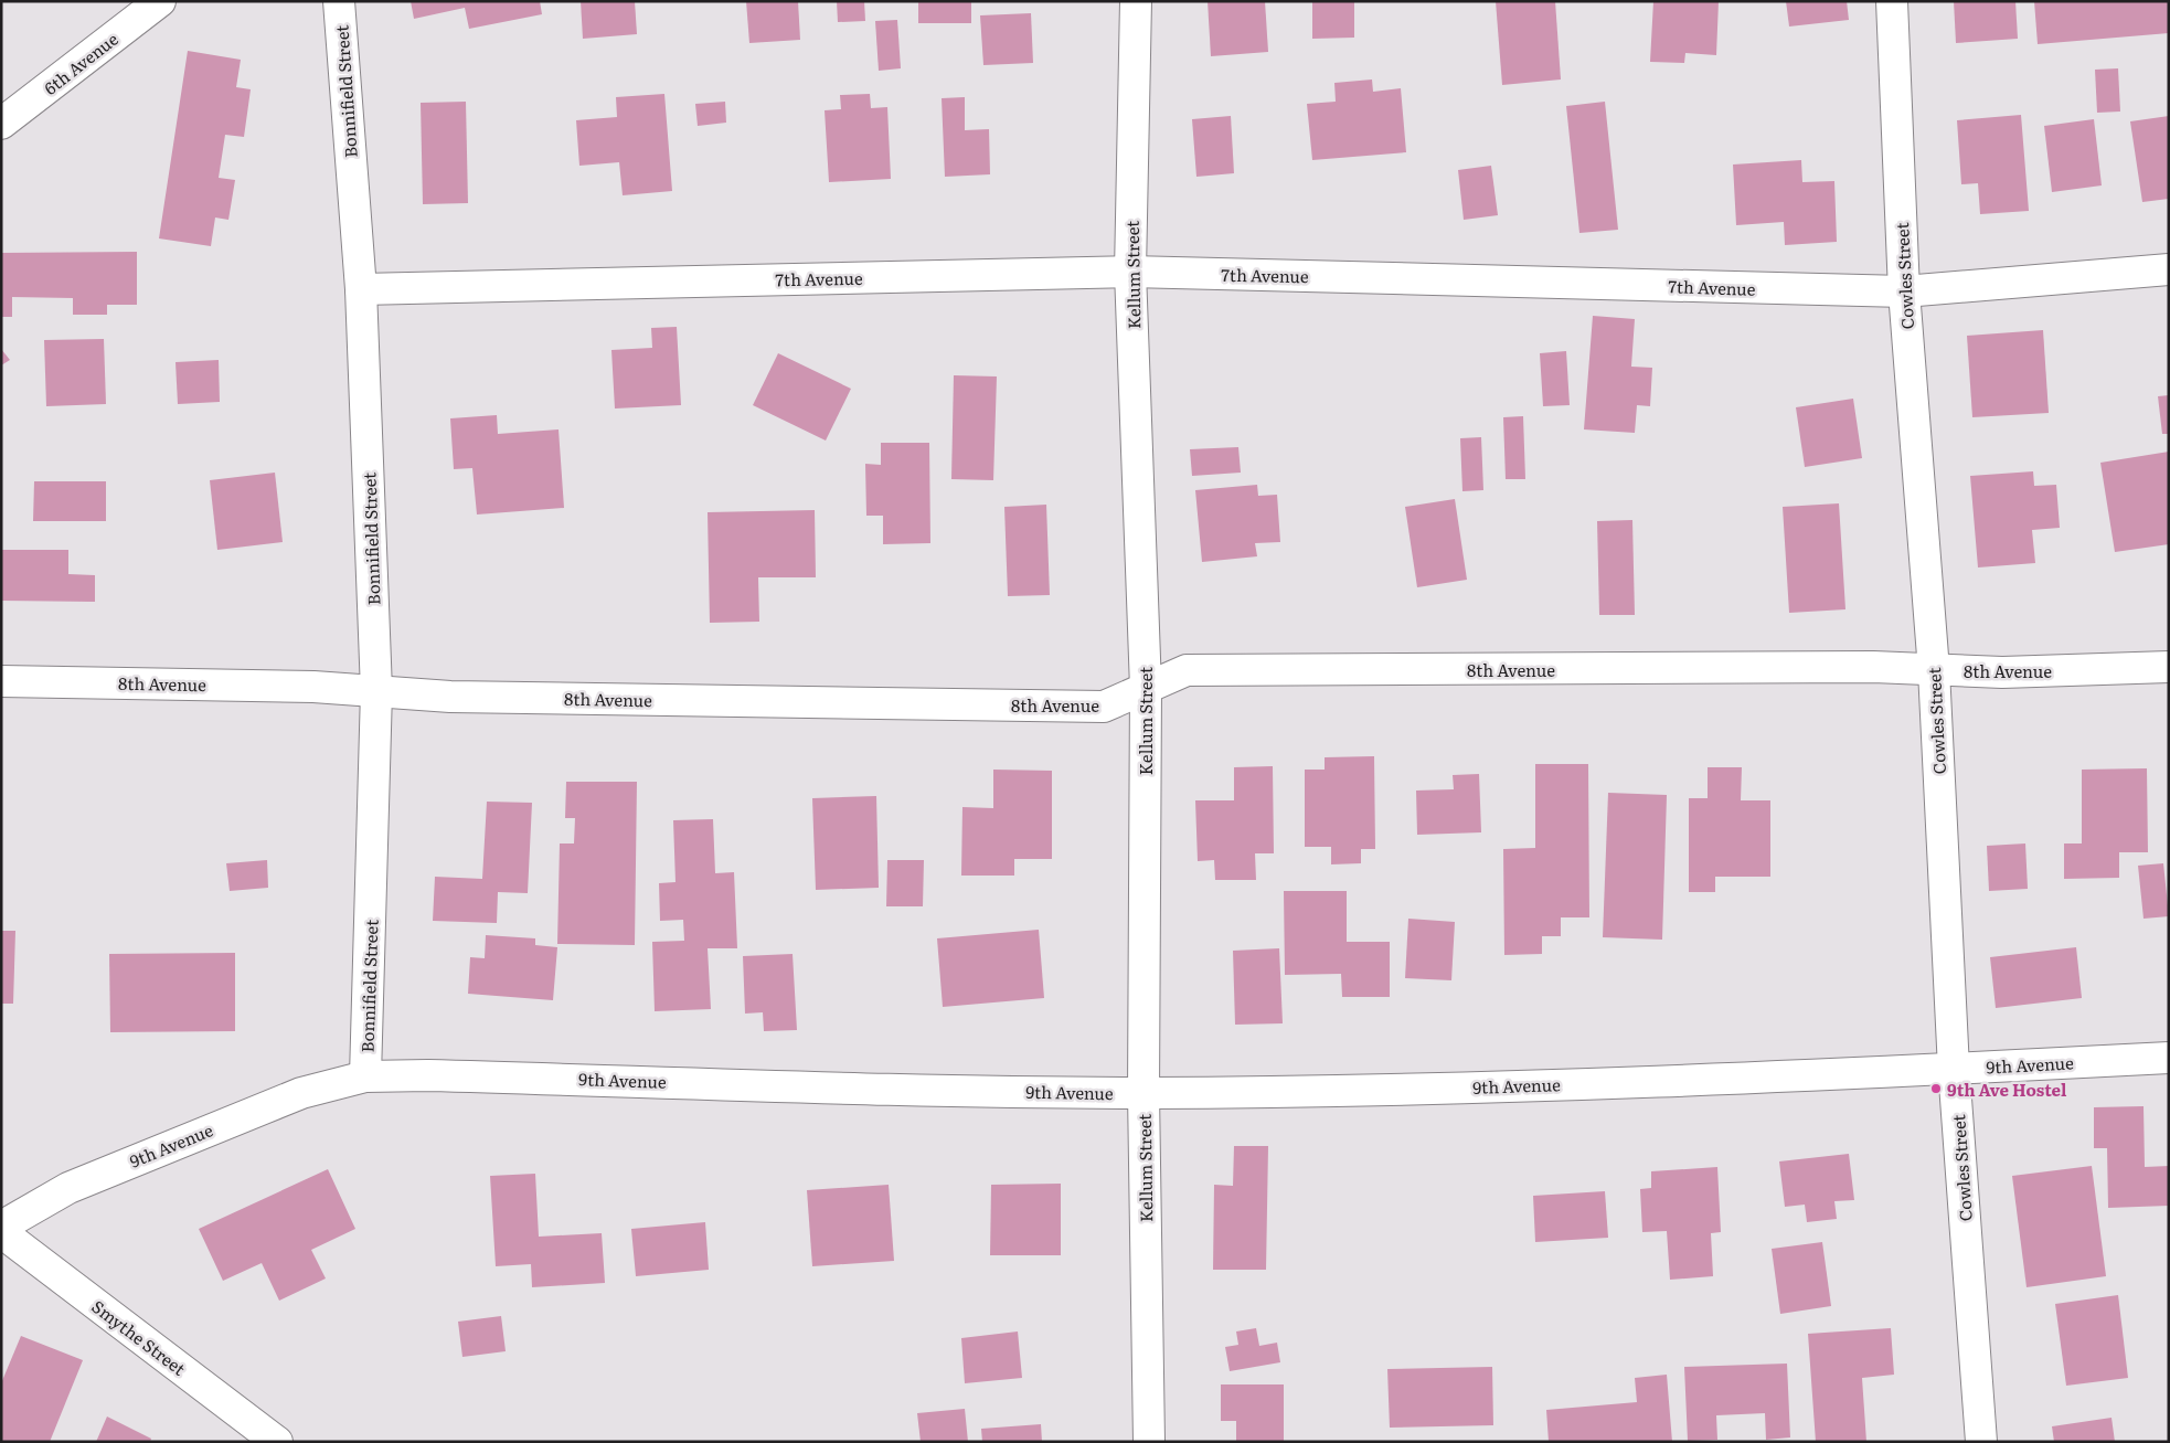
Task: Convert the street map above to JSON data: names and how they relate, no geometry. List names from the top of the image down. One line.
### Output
{"streets":{"street":["6th Avenue","Bonnifield Street","Kellum Street","7th Avenue","Cowles Street","8th Avenue","9th Avenue","Smythe Street"]},"crossings":[["Bonnifield Street","7th Avenue"],["Bonnifield Street","8th Avenue"],["Bonnifield Street","9th Avenue"],["Kellum Street","7th Avenue"],["Kellum Street","8th Avenue"],["Kellum Street","9th Avenue"],["7th Avenue","Cowles Street"],["Cowles Street","8th Avenue"],["Cowles Street","9th Avenue"]],"places":["9th Ave Hostel"]}
